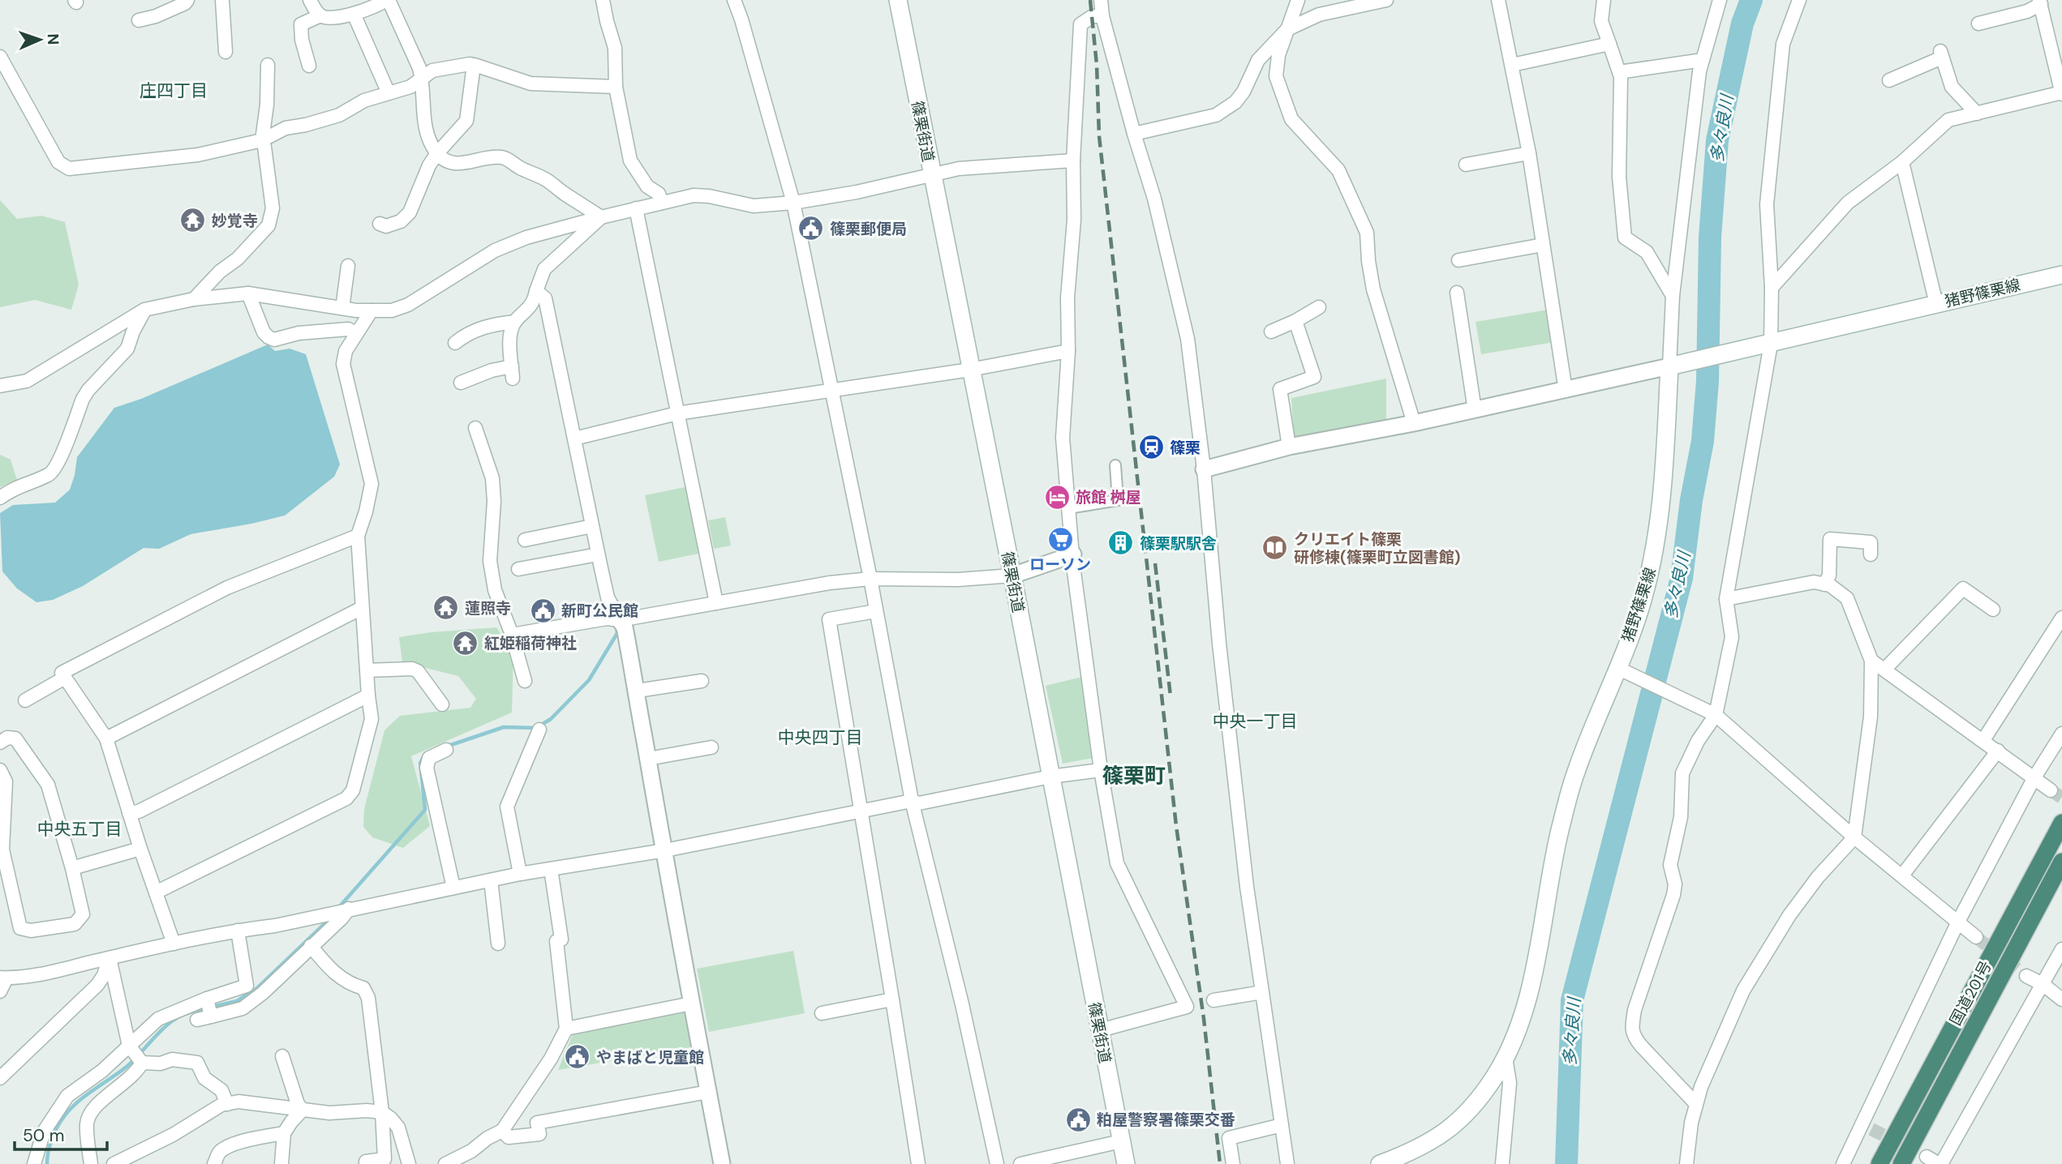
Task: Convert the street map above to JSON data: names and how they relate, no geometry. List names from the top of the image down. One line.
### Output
{"streets":{"highway":["国道201号"],"main road":["篠栗街道","猪野篠栗線"]},"districts":["庄四丁目","中央一丁目","中央四丁目","篠栗町","中央五丁目"],"water":["多々良川"],"places":{"temple":["妙覚寺","蓮照寺","紅姫稲荷神社"],"public building":["篠栗郵便局","新町公民館","やまばと児童館","粕屋警察署篠栗交番"],"station":["篠栗"],"hotel":["旅館 桝屋"],"supermarket":["ローソン"],"building":["篠栗駅駅舎"],"library":["クリエイト篠栗 研修棟(篠栗町立図書館)"]},"scale_bar":"50 m","north":"right"}
